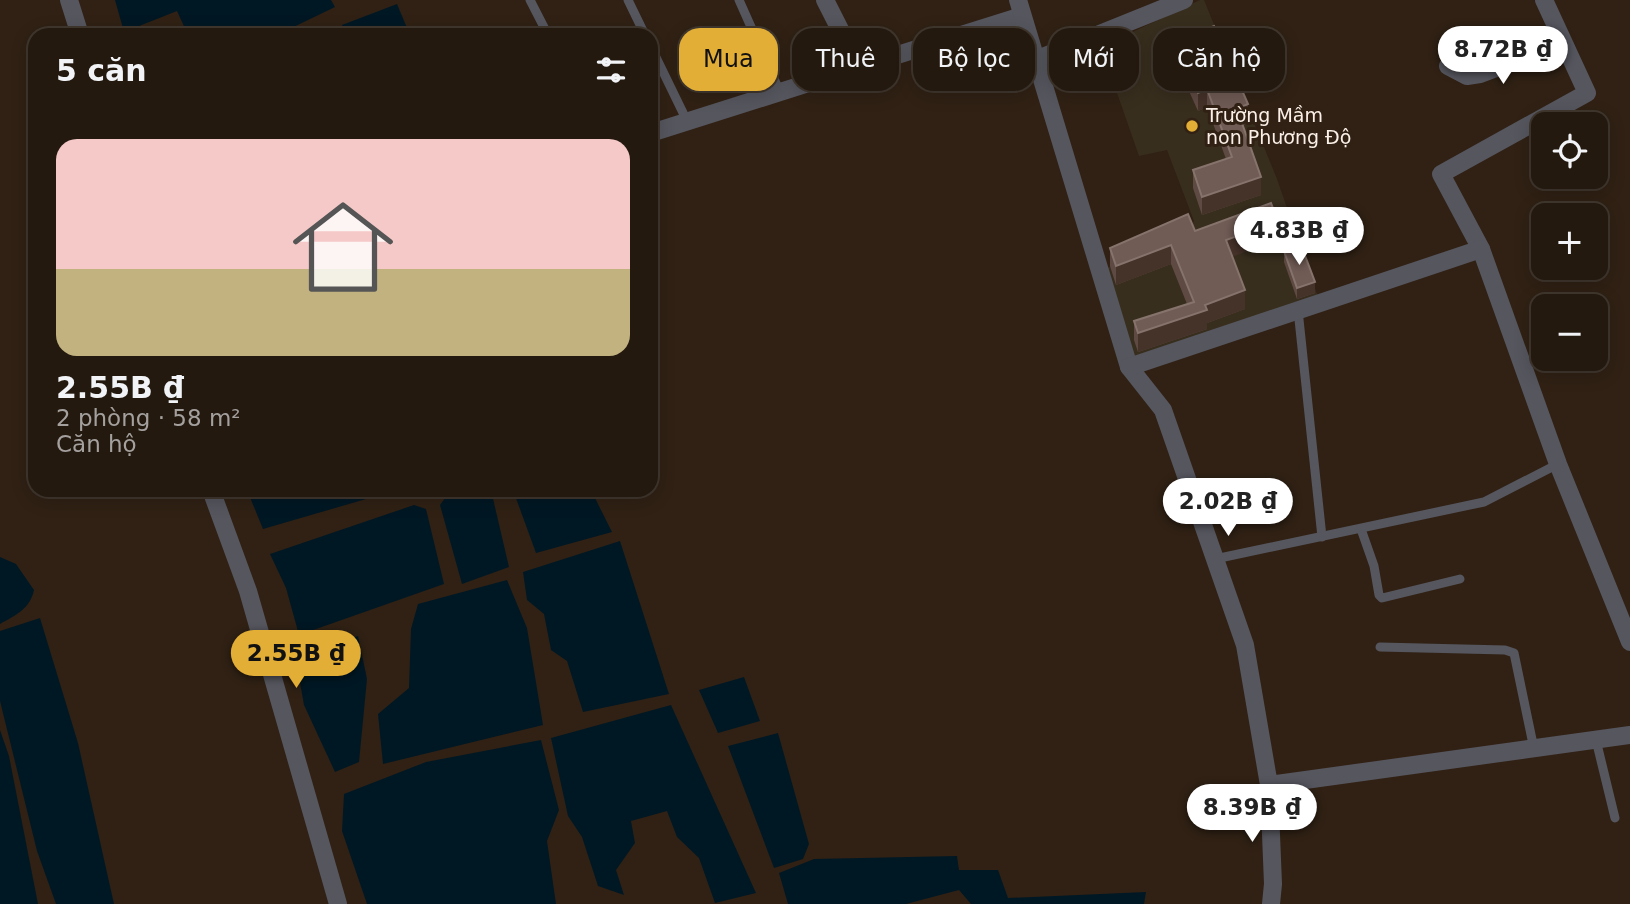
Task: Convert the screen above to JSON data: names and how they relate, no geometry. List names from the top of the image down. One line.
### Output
{"places":["Trường Mầm non Phương Độ"],"page":{"price":["8.72B ₫","4.83B ₫","2.02B ₫","2.55B ₫","8.39B ₫"],"chip":["Mua","Thuê","Bộ lọc","Mới","Căn hộ"],"heading":"5 căn","map_buttons":["+","−"],"list":[{"name":"2.55B ₫","note":"2 phòng · 58 m² · Căn hộ"}]}}
